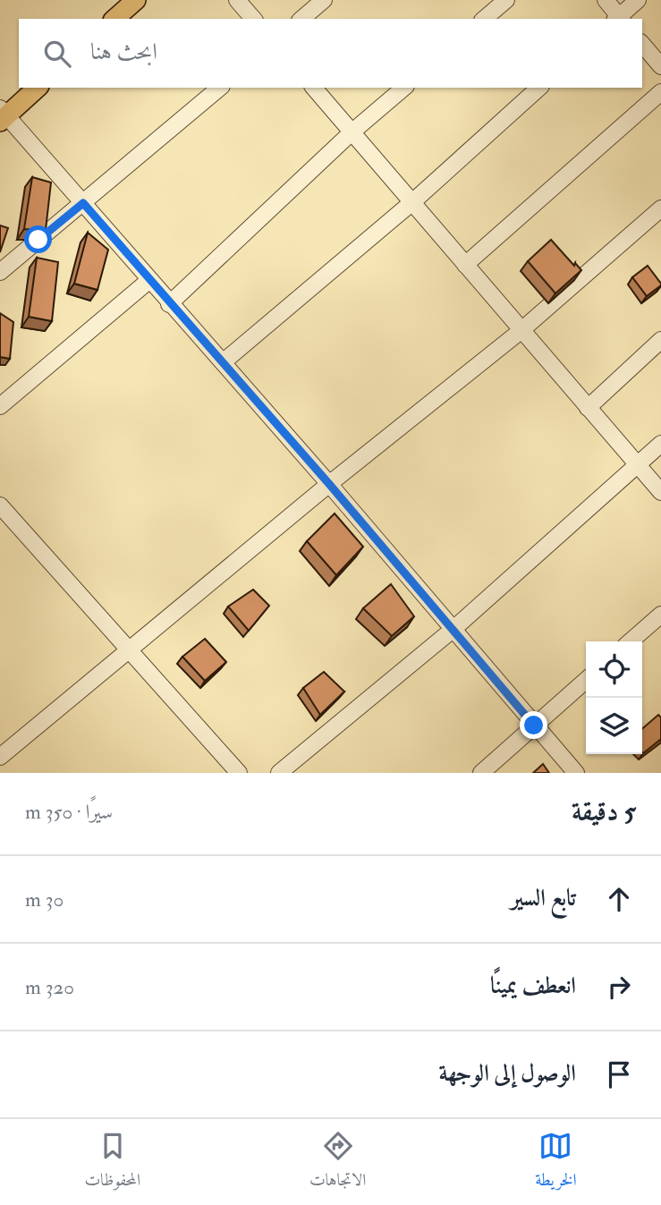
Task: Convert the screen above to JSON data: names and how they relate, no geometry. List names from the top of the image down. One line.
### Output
{"page":{"search":"ابحث هنا","heading":["5 دقيقة","سيرًا · 350 m"],"list":[["تابع السير","30 m"],["انعطف يمينًا","320 m"],"الوصول إلى الوجهة"],"nav":["الخريطة","الاتجاهات","المحفوظات"]}}
